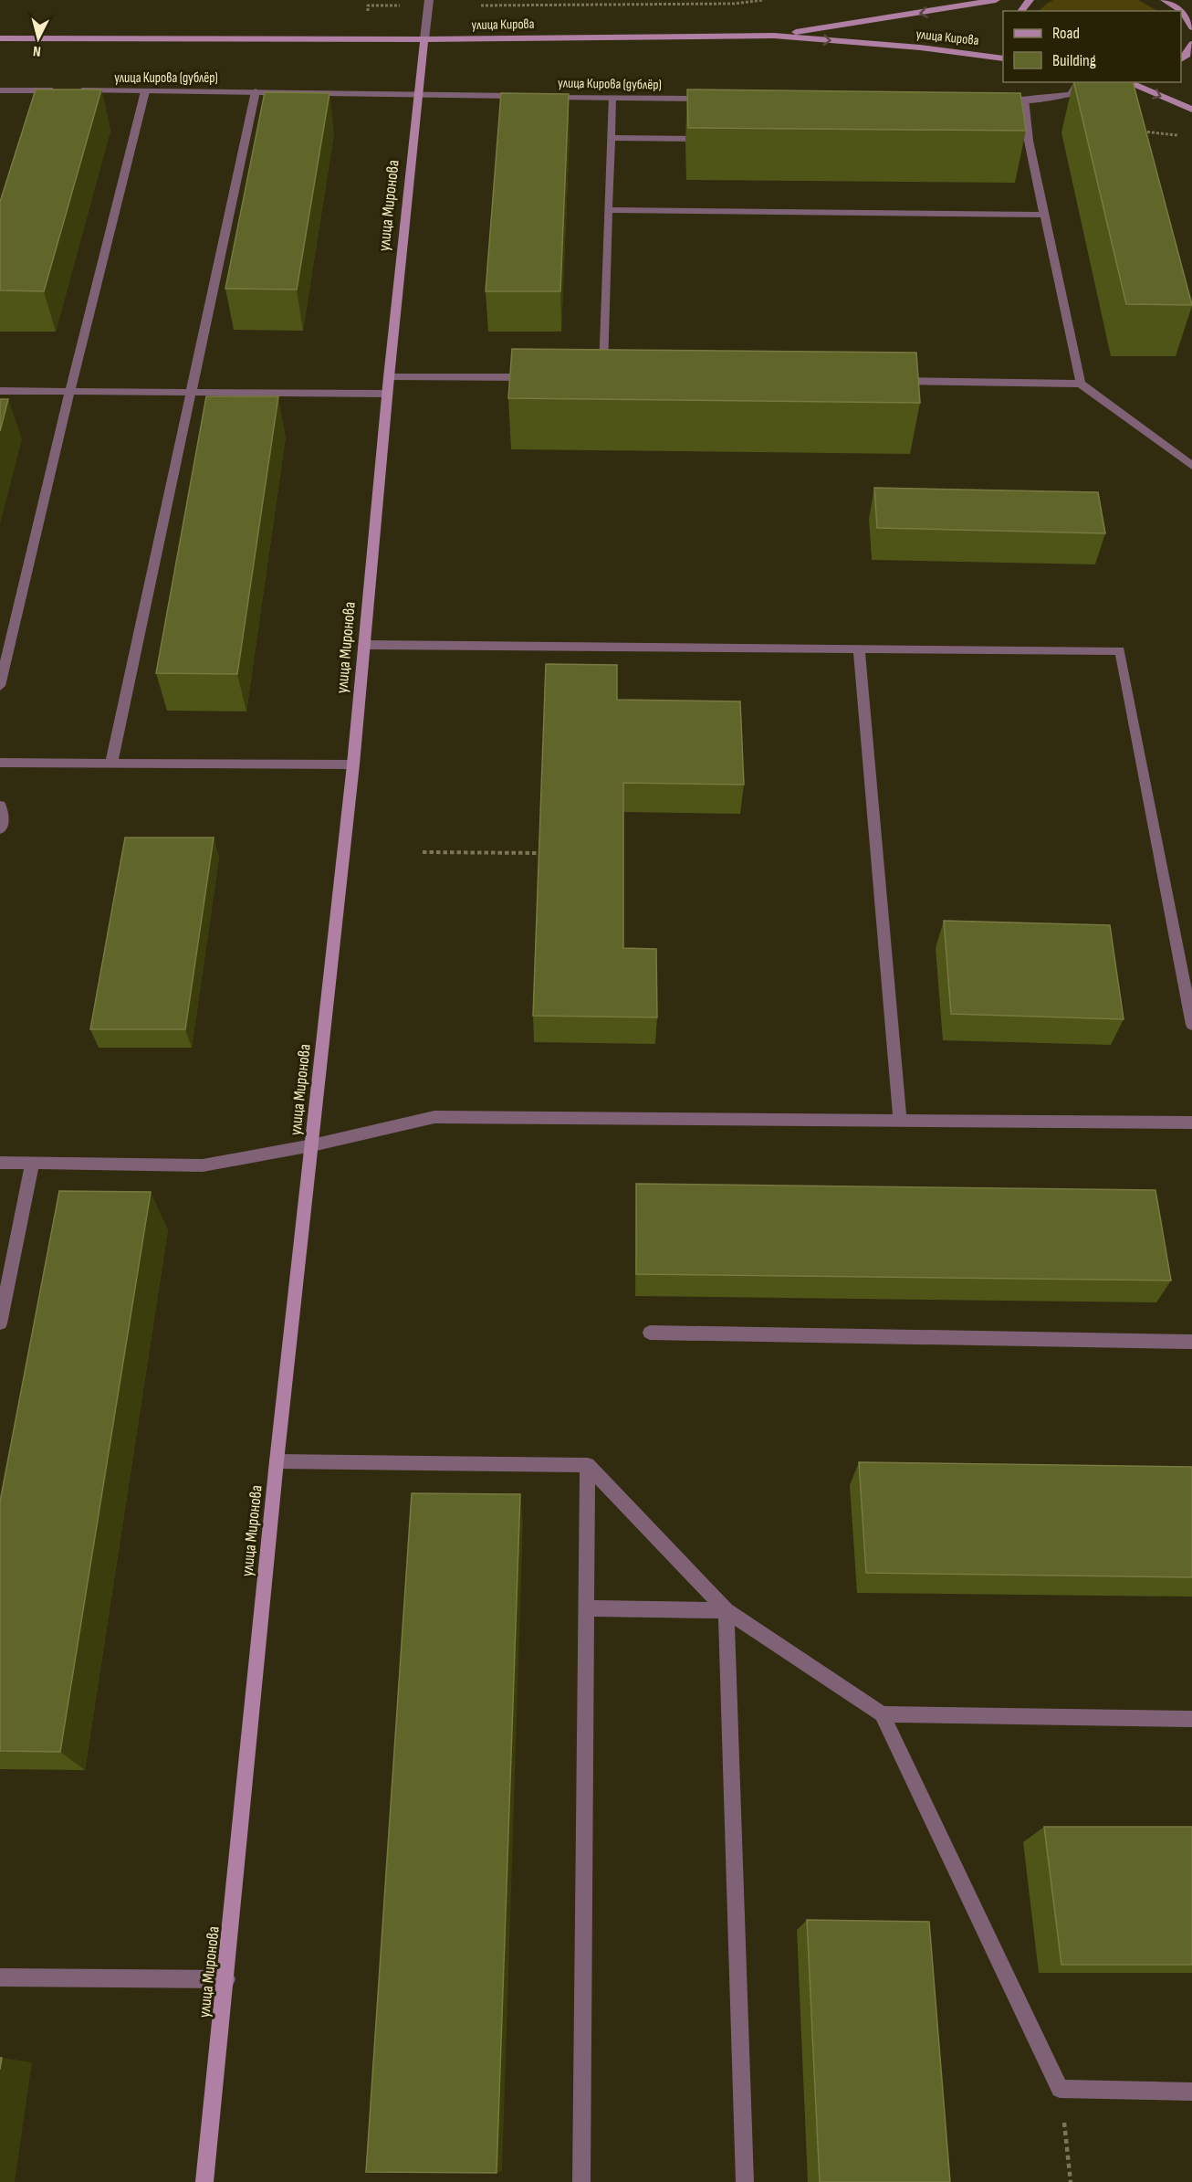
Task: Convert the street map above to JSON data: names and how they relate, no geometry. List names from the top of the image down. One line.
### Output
{"streets":{"main road":["улица Кирова","улица Миронова"],"street":["улица Кирова (дублёр)"]},"crossings":[["улица Кирова","улица Миронова"],["улица Кирова (дублёр)","улица Миронова"]],"legend":["Road","Building"],"north":"bottom"}
